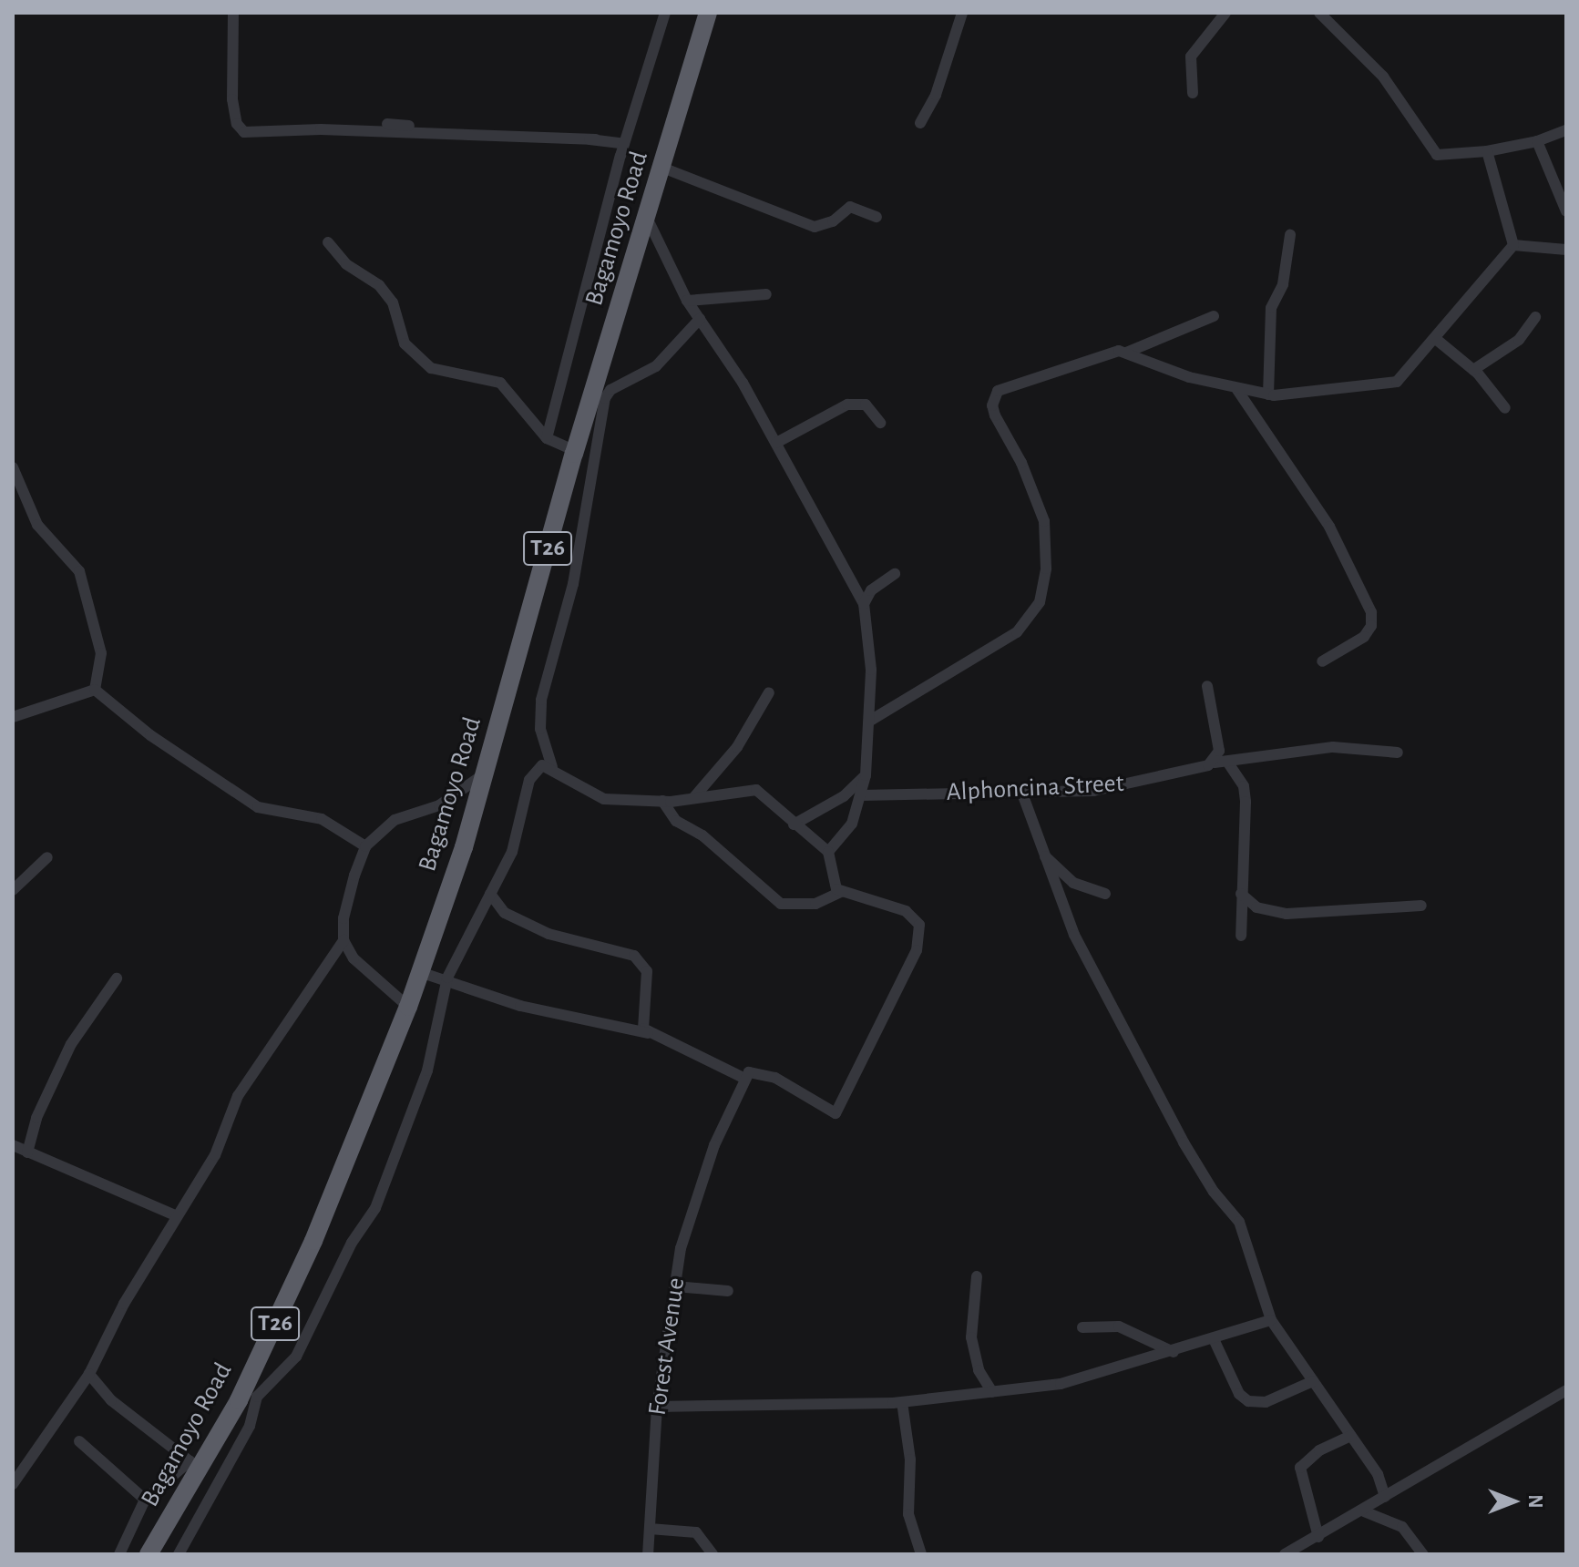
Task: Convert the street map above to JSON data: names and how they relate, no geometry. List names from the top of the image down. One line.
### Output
{"streets":{"highway":["Bagamoyo Road","T26"],"street":["Alphoncina Street","Forest Avenue"]},"north":"right"}
